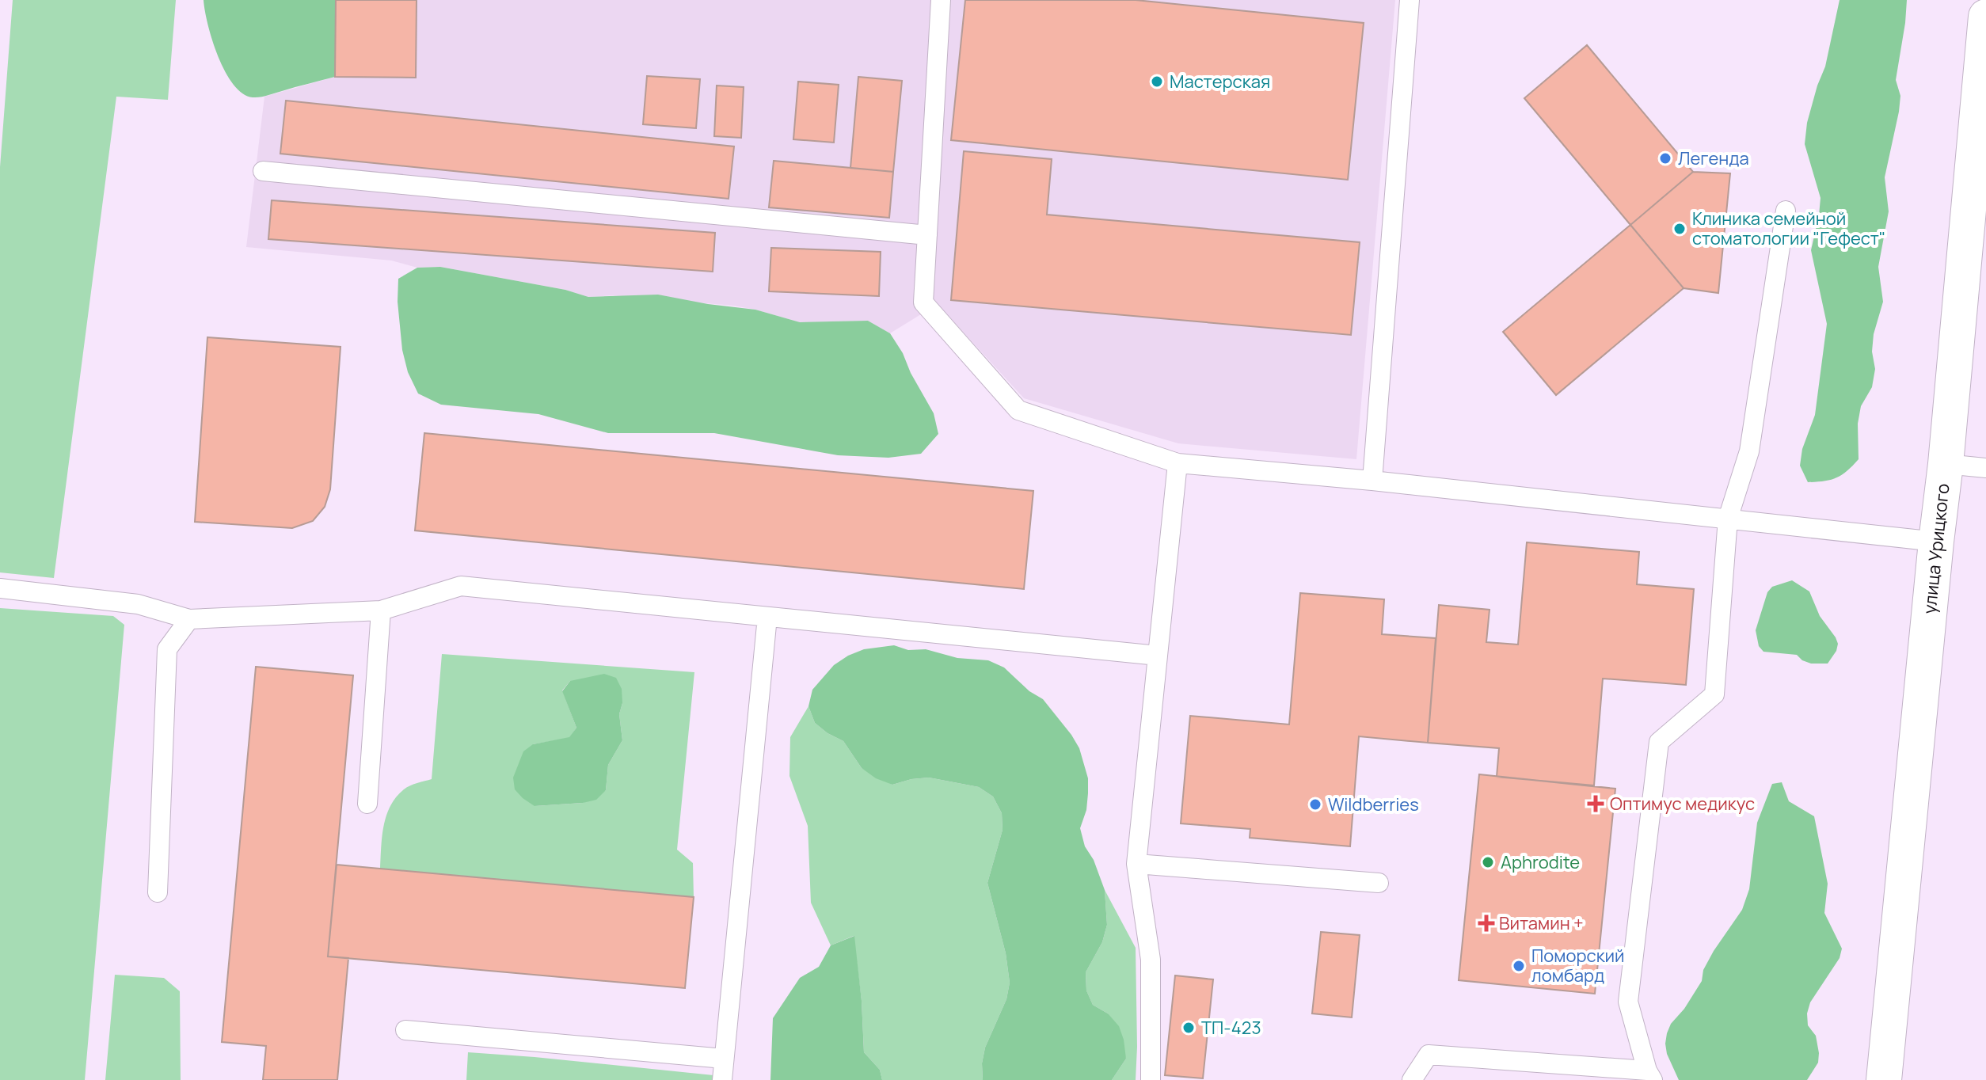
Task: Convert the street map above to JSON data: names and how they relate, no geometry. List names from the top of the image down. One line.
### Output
{"streets":{"main road":["улица Урицкого"]},"places":{"other":["Мастерская","Легенда","Клиника семейной стоматологии \"Гефест\"","Wildberries","Aphrodite","Поморский ломбард","ТП-423"],"health":["Оптимус медикус","Витамин +"]}}
